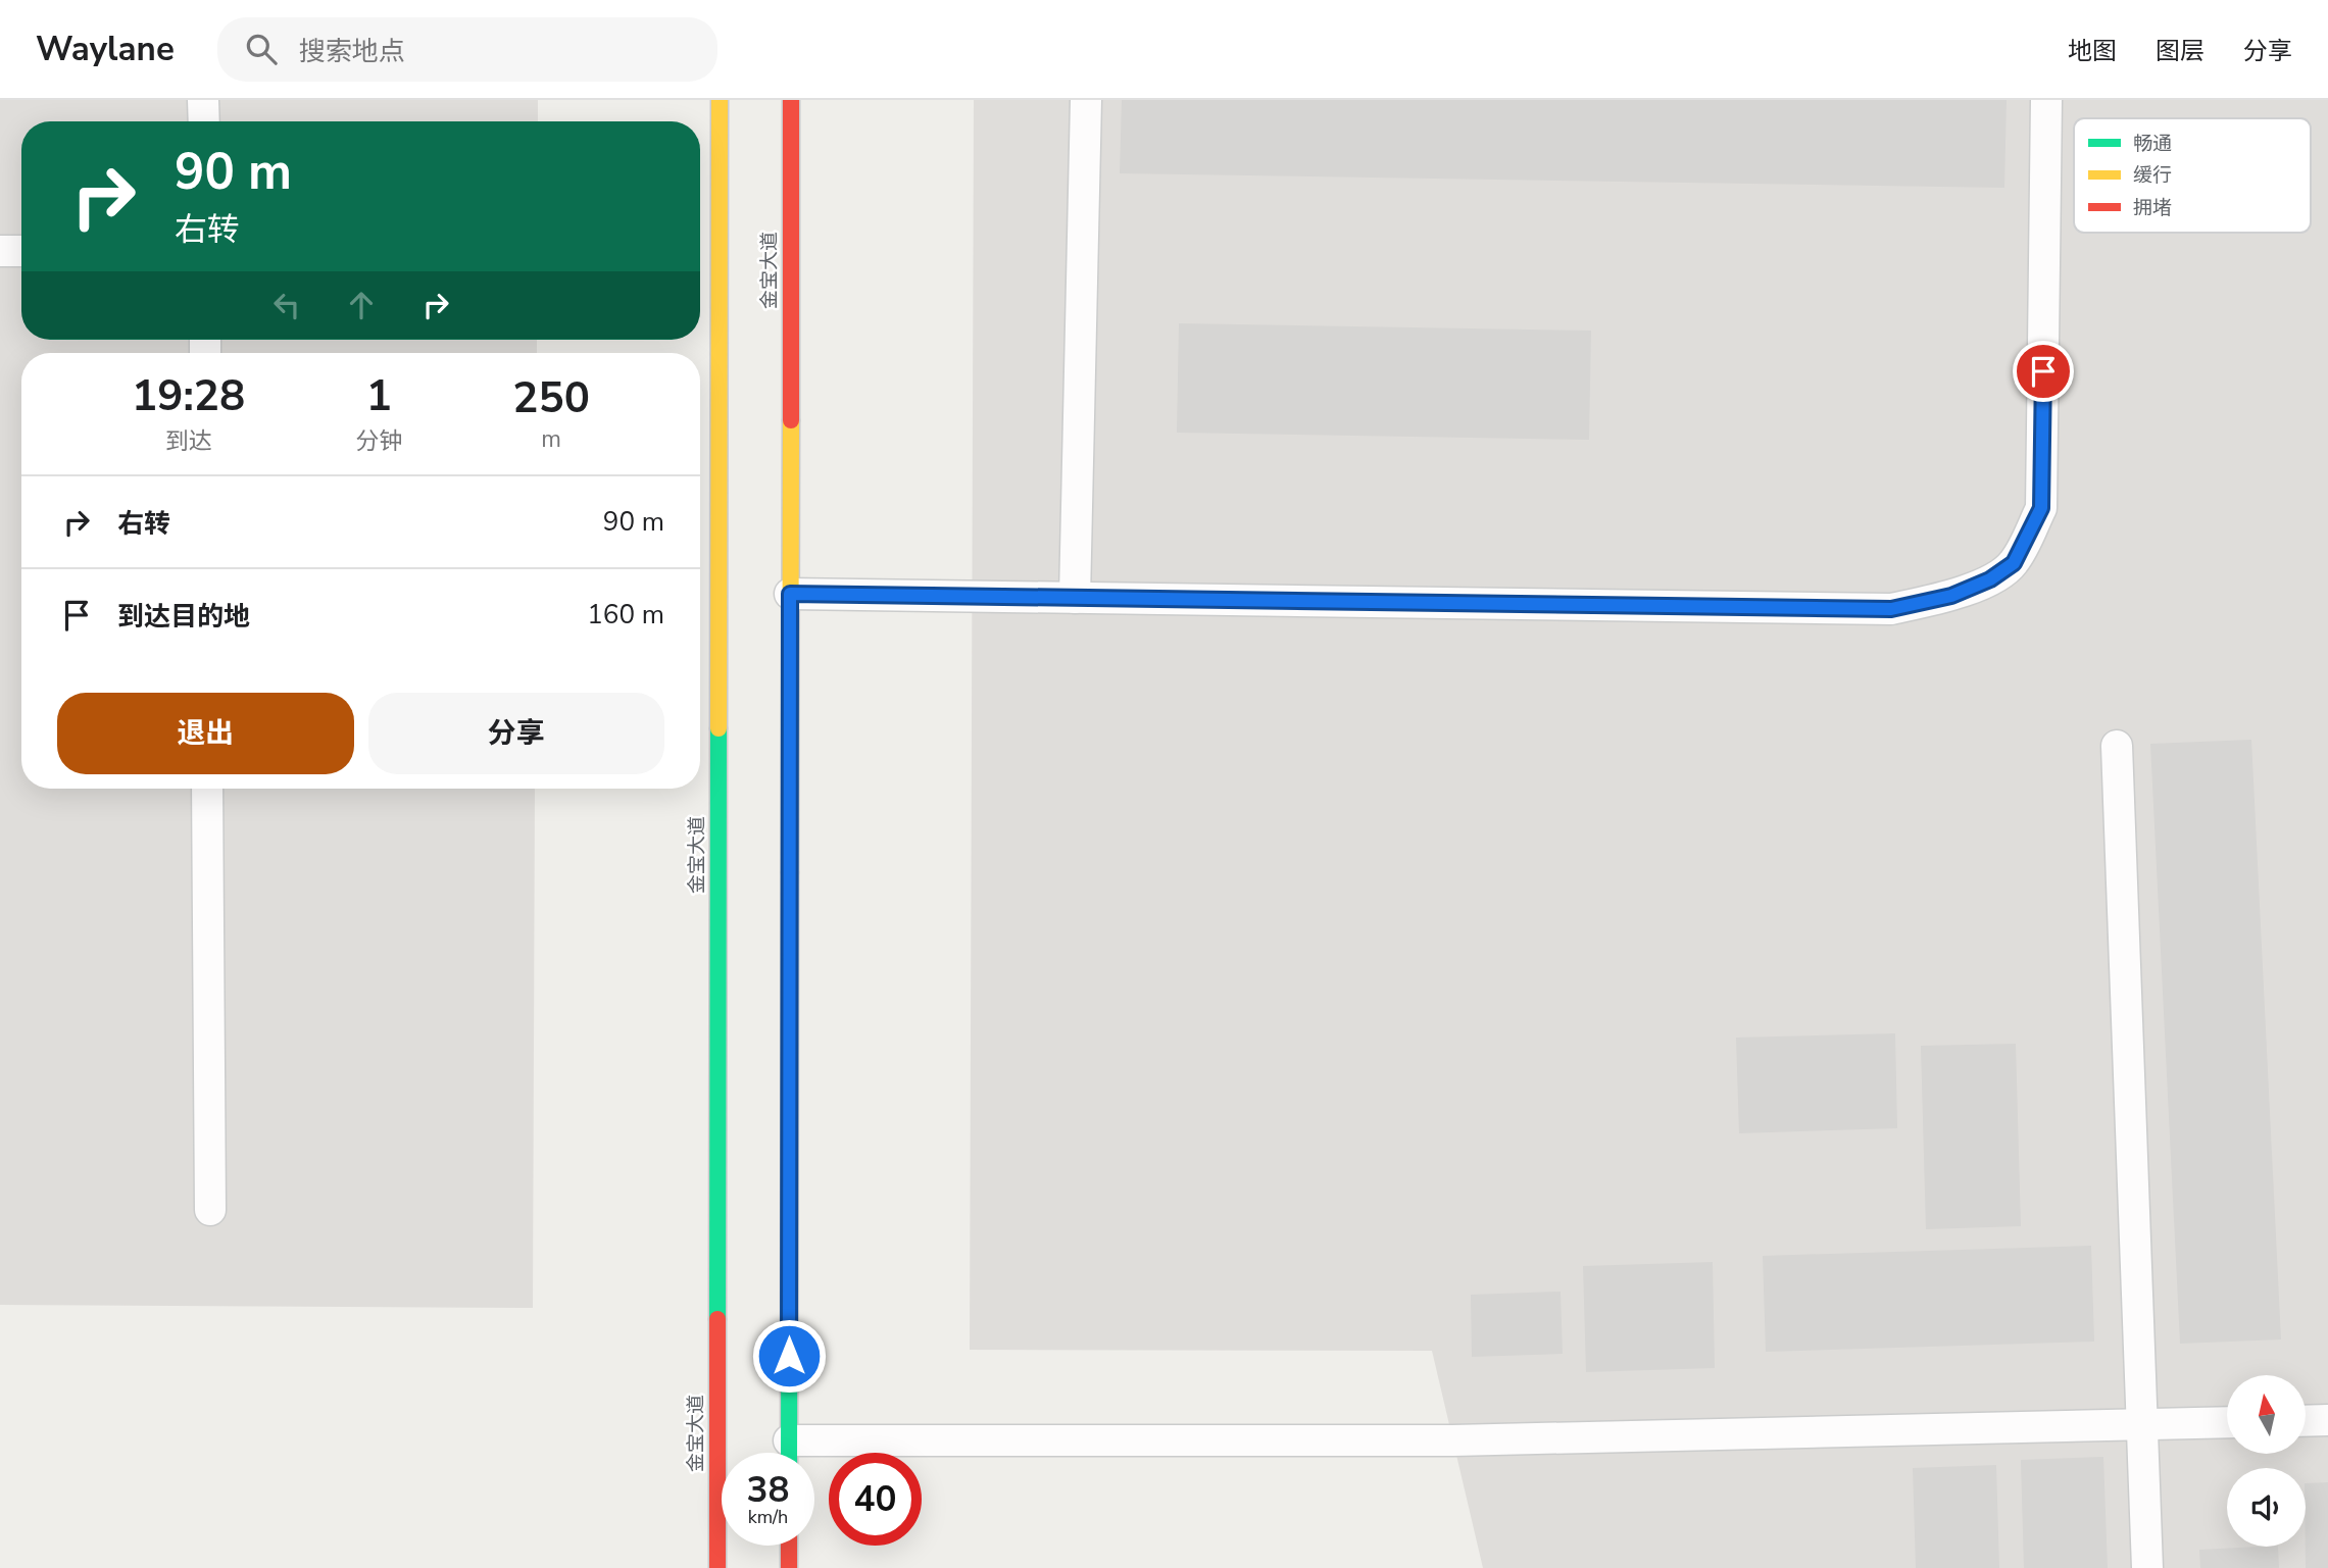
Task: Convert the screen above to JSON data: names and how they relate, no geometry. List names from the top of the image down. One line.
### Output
{"streets":{"street":["金宝大道"]},"legend":["畅通","缓行","拥堵"],"north":"top","page":{"header":"Waylane","search":"搜索地点","nav":["地图","图层","分享"],"turn":["90 m","右转"],"eta":["19:28","到达","1","分钟","250","m"],"list":[{"name":"右转","value":"90 m"},{"name":"到达目的地","value":"160 m"}],"buttons":["退出","分享"],"speed":"38 km/h","limit":"40"}}
